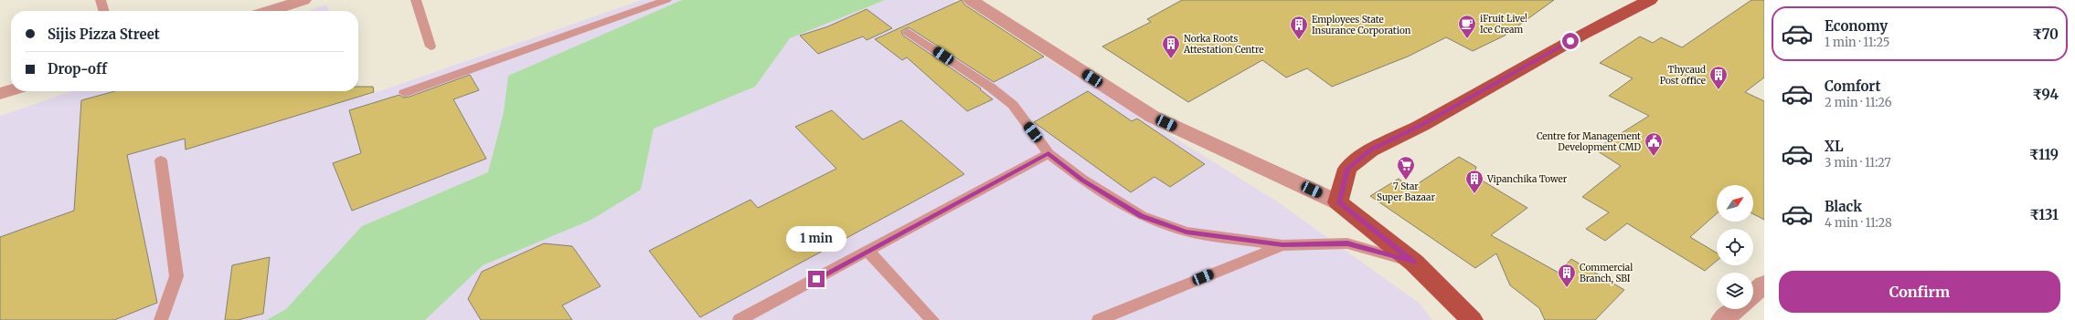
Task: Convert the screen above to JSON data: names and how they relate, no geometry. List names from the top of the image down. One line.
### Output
{"places":{"cafe":["iFruit Live! Ice Cream"],"building":["Employees State Insurance Corporation","Norka Roots Attestation Centre","Thycaud Post office","Vipanchika Tower","Commercial Branch, SBI"],"public building":["Centre for Management Development CMD"],"supermarket":["7 Star Super Bazaar"]},"north":"top right","page":{"list":[{"name":"Economy","note":"1 min · 11:25","value":"₹70"},{"name":"Comfort","note":"2 min · 11:26","value":"₹94"},{"name":"XL","note":"3 min · 11:27","value":"₹119"},{"name":"Black","note":"4 min · 11:28","value":"₹131"}],"banner":["Sijis Pizza Street","Drop-off"],"bubble":"1 min","buttons":"Confirm"}}
